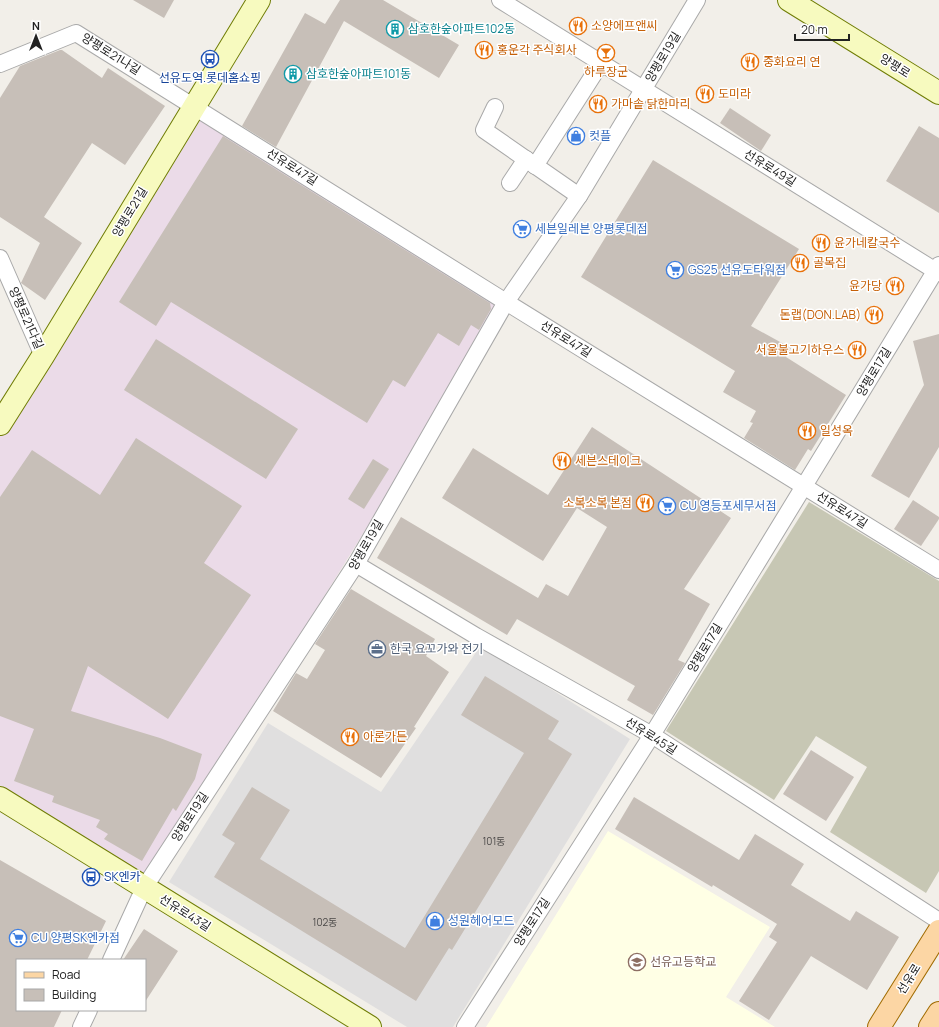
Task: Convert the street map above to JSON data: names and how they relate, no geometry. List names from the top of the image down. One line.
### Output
{"streets":{"main road":["선유로"],"street":["양평로21나길","양평로19길","양평로","선유로47길","선유로49길","양평로21길","양평로21다길","양평로17길","선유로45길","선유로43길"]},"crossings":[["양평로21나길","선유로47길"],["양평로21나길","양평로21길"],["양평로19길","선유로47길"],["양평로19길","선유로49길"],["양평로19길","선유로45길"],["양평로19길","선유로43길"],["선유로47길","양평로21길"],["선유로47길","양평로17길"],["선유로49길","양평로17길"],["양평로21길","양평로21다길"],["양평로17길","선유로45길"]],"places":{"restaurant":["소양에프앤씨","홍운각 주식회사","중화요리 연","도미라","가마솥 닭한마리","윤가네칼국수","골목집","윤가당","돈랩(DON.LAB)","서울불고기하우스","일성옥","세븐스테이크","소복소복 본점","아론가든"],"building":["삼호한숲아파트102동","삼호한숲아파트101동"],"bar":["하루장군"],"bus stop":["선유도역.롯데홈쇼핑","SK엔카"],"shop":["컷플","성원헤어모드"],"supermarket":["세븐일레븐 양평롯데점","GS25 선유도타워점","CU 영등포세무서점","CU 양평SK엔카점"],"office":["한국 요꼬가와 전기"],"school or university":["선유고등학교"]},"house_numbers":["101동","102동"],"legend":["Road","Building"],"scale_bar":"20 m","north":"top"}
